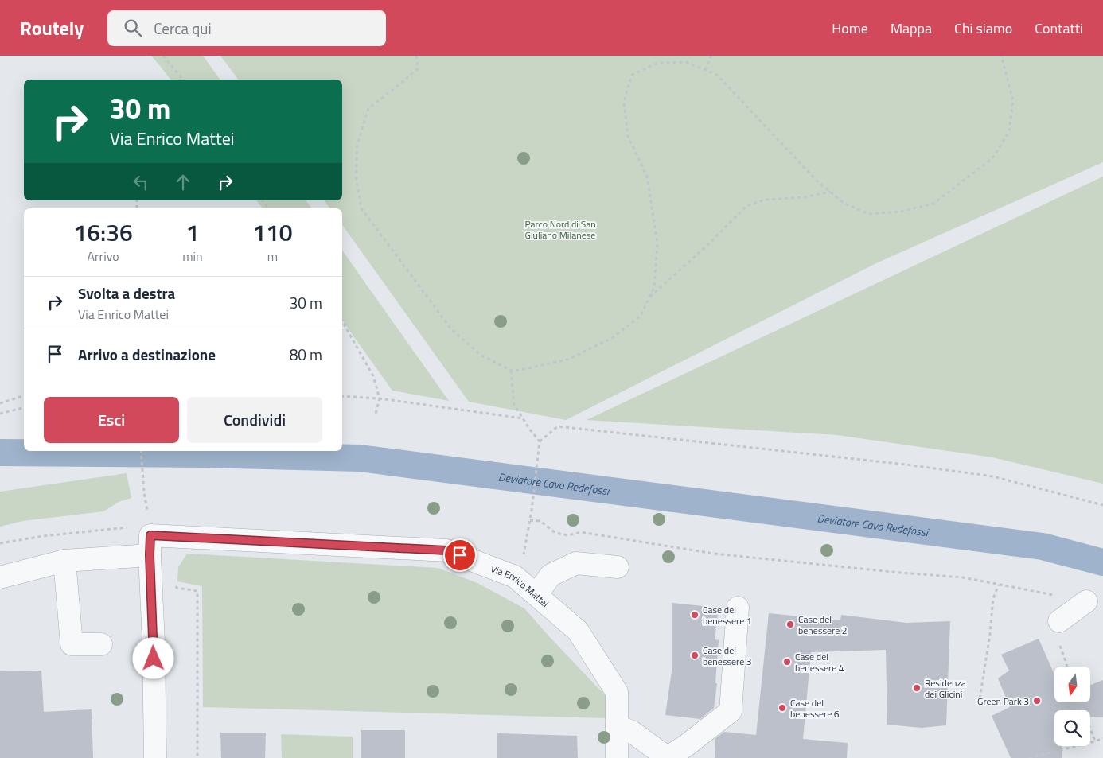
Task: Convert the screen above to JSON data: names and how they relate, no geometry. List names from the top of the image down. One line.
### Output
{"streets":{"street":["Via Enrico Mattei"]},"water":["Deviatore Cavo Redefossi"],"parks":["Parco Nord di San Giuliano Milanese"],"places":["Case del benessere 1","Case del benessere 2","Case del benessere 3","Case del benessere 4","Residenza dei Glicini","Green Park 3","Case del benessere 6"],"north":"bottom","page":{"header":"Routely","search":"Cerca qui","nav":["Home","Mappa","Chi siamo","Contatti"],"turn":["30 m","Via Enrico Mattei"],"eta":["16:36","Arrivo","1","min","110","m"],"list":[{"name":"Svolta a destra","note":"Via Enrico Mattei","value":"30 m"},{"name":"Arrivo a destinazione","value":"80 m"}],"buttons":["Esci","Condividi"]}}
